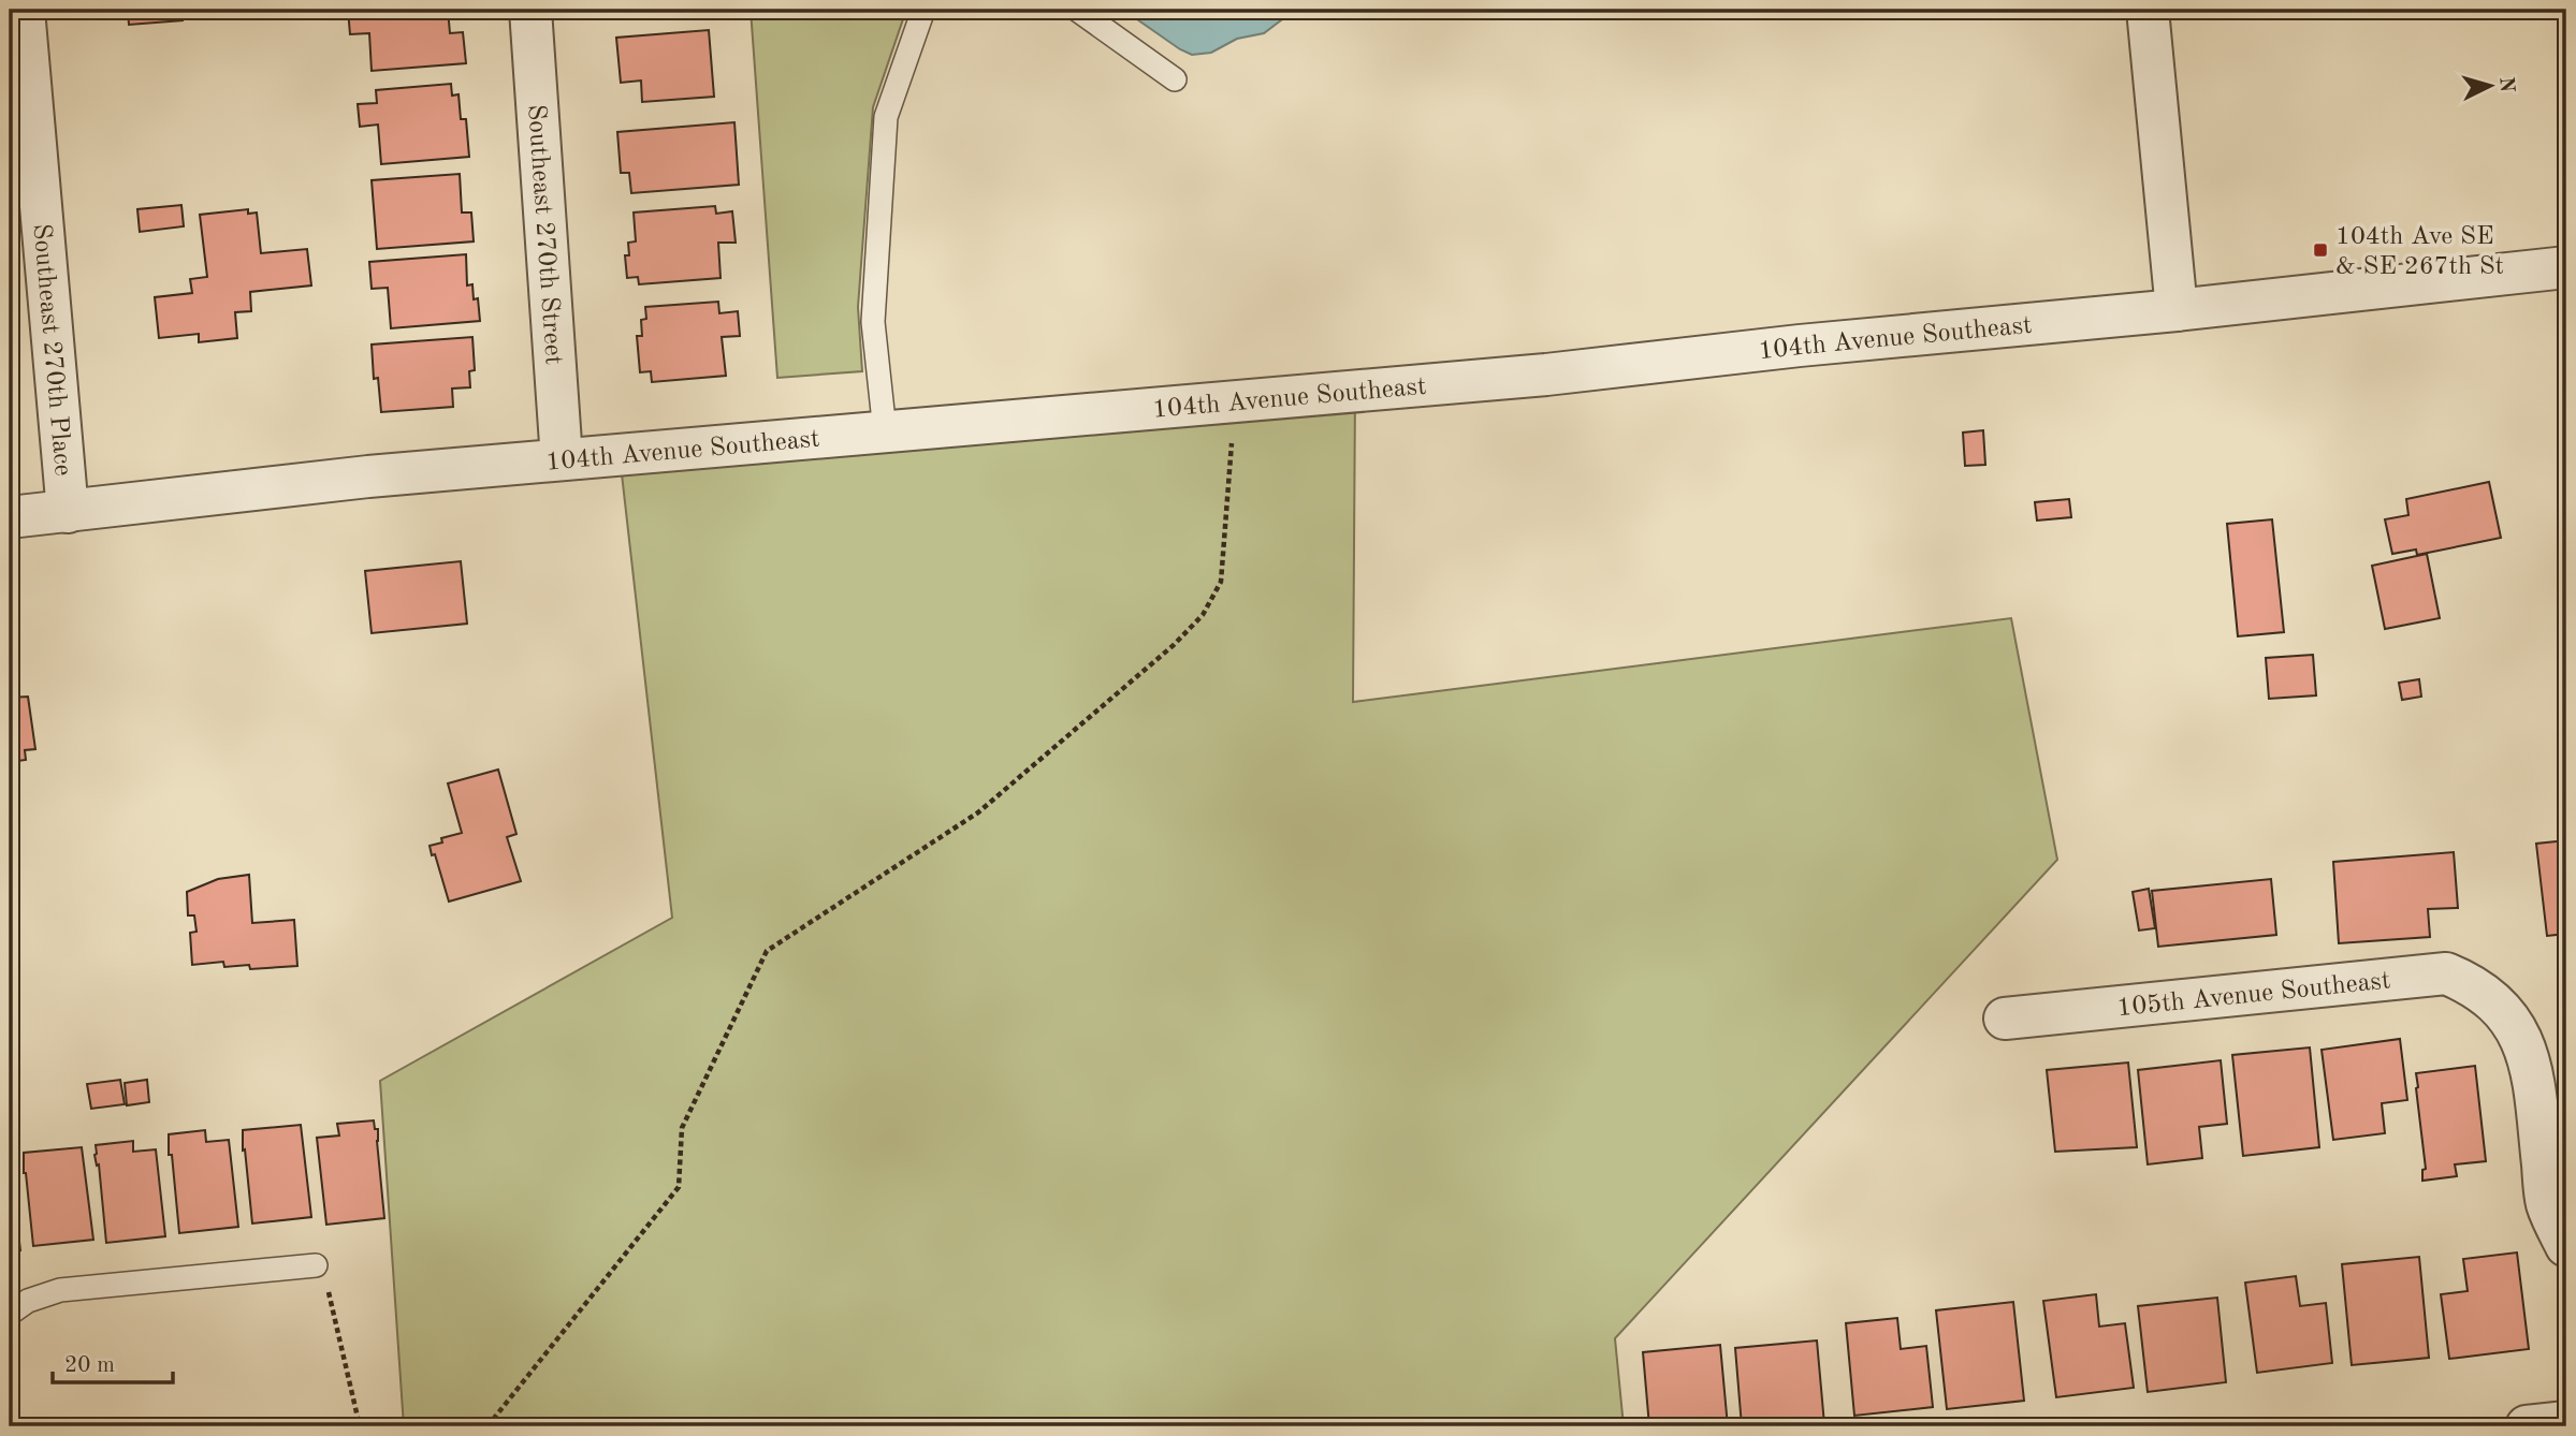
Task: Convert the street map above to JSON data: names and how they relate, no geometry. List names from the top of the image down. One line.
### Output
{"streets":{"street":["Southeast 270th Street","104th Avenue Southeast","Southeast 270th Place","105th Avenue Southeast"]},"crossings":[["Southeast 270th Street","104th Avenue Southeast"],["104th Avenue Southeast","Southeast 270th Place"]],"places":{"transit":["104th Ave SE & SE 267th St"]},"scale_bar":"20 m","north":"right"}
